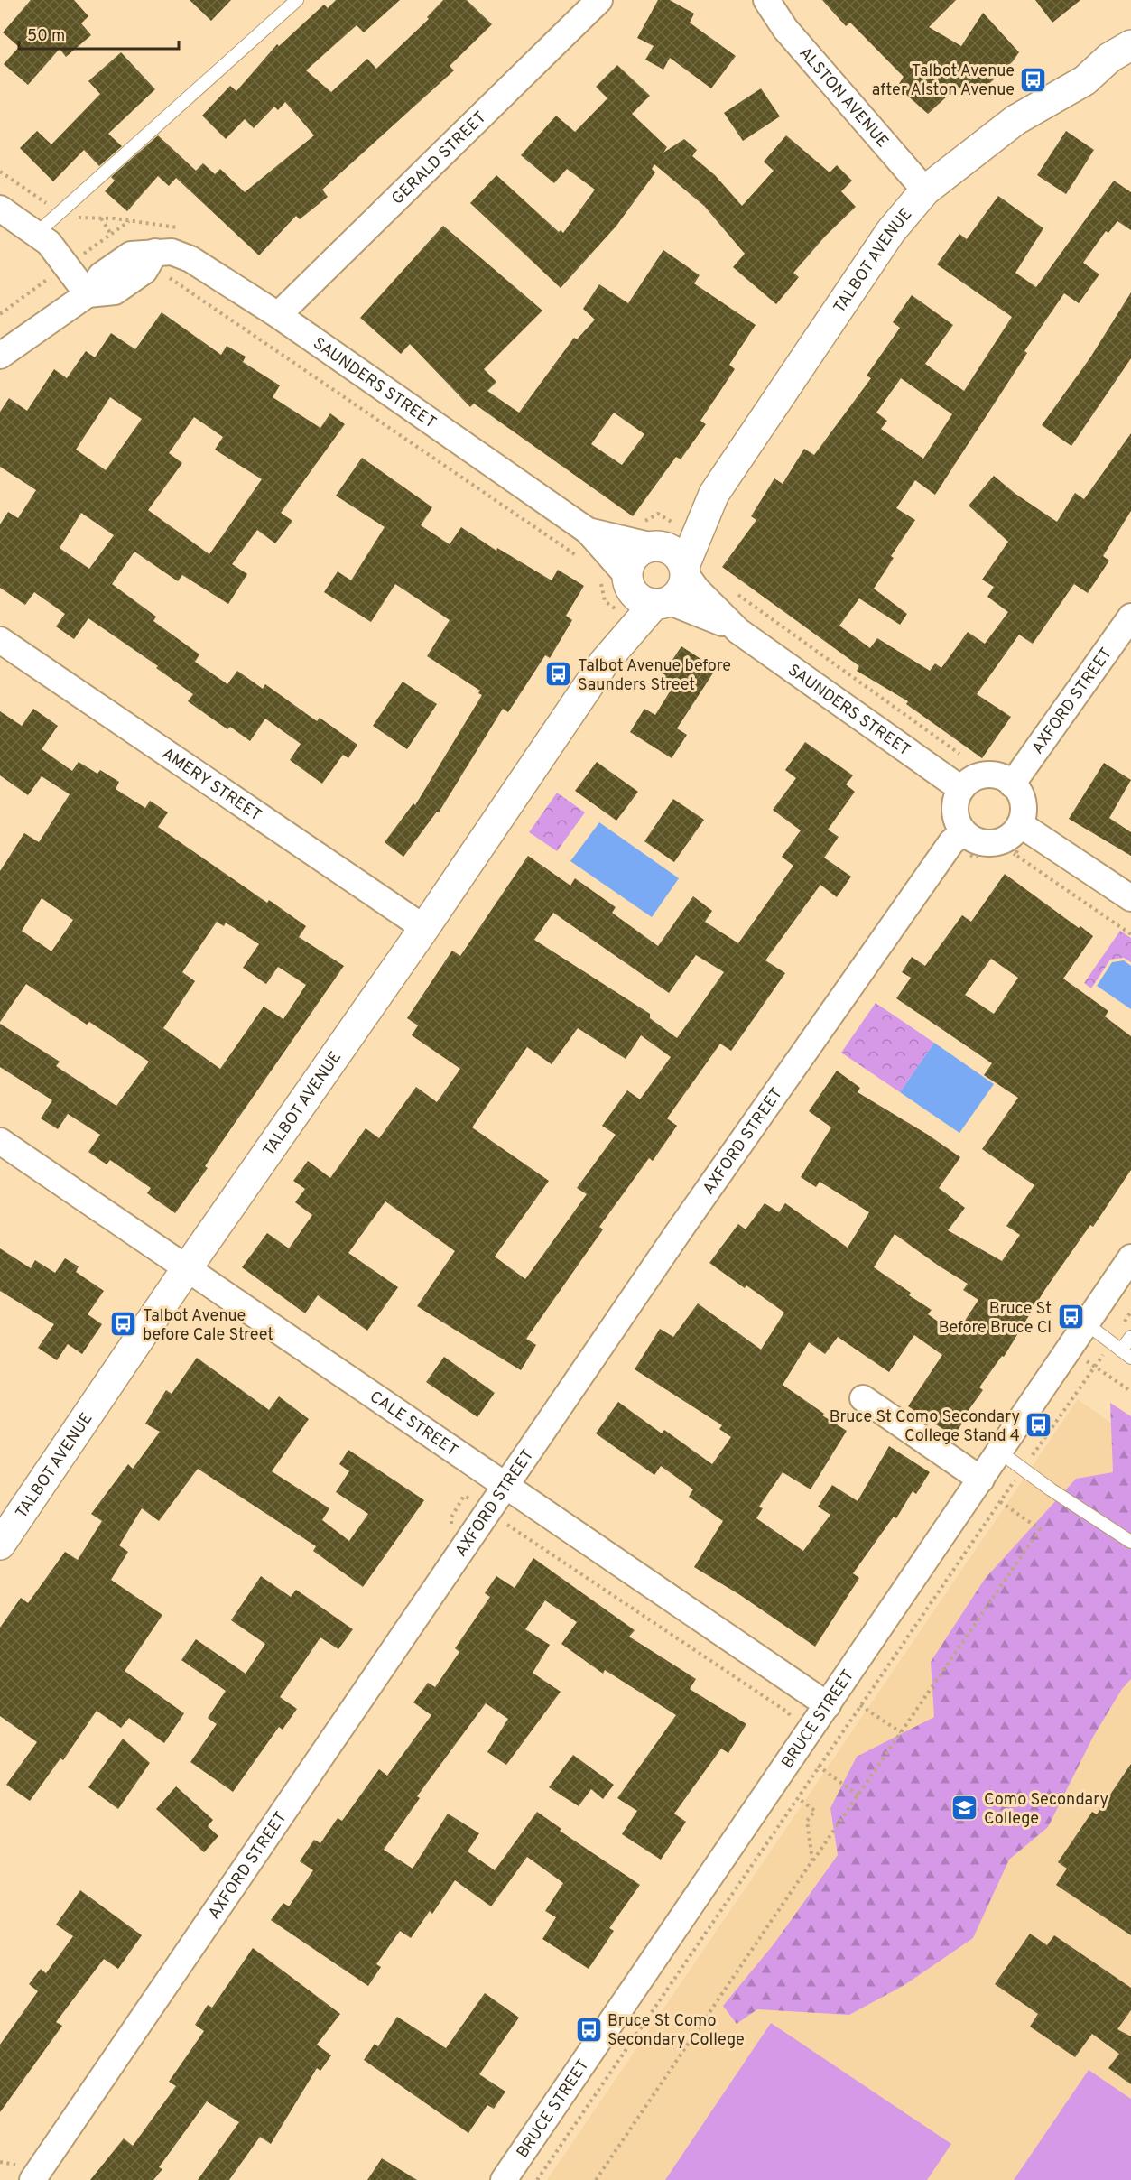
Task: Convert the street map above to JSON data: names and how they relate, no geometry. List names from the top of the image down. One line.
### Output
{"streets":{"street":["ALSTON AVENUE","GERALD STREET","TALBOT AVENUE","SAUNDERS STREET","AXFORD STREET","AMERY STREET","CALE STREET","BRUCE STREET"]},"crossings":[["ALSTON AVENUE","TALBOT AVENUE"],["GERALD STREET","SAUNDERS STREET"],["TALBOT AVENUE","SAUNDERS STREET"],["TALBOT AVENUE","AMERY STREET"],["TALBOT AVENUE","CALE STREET"],["SAUNDERS STREET","AXFORD STREET"],["AXFORD STREET","CALE STREET"],["CALE STREET","BRUCE STREET"]],"places":{"bus stop":["Talbot Avenue after Alston Avenue","Talbot Avenue before Saunders Street","Bruce St Before Bruce Cl","Talbot Avenue before Cale Street","Bruce St Como Secondary College Stand 4","Bruce St Como Secondary College"],"school or university":["Como Secondary College"]},"scale_bar":"50 m"}
